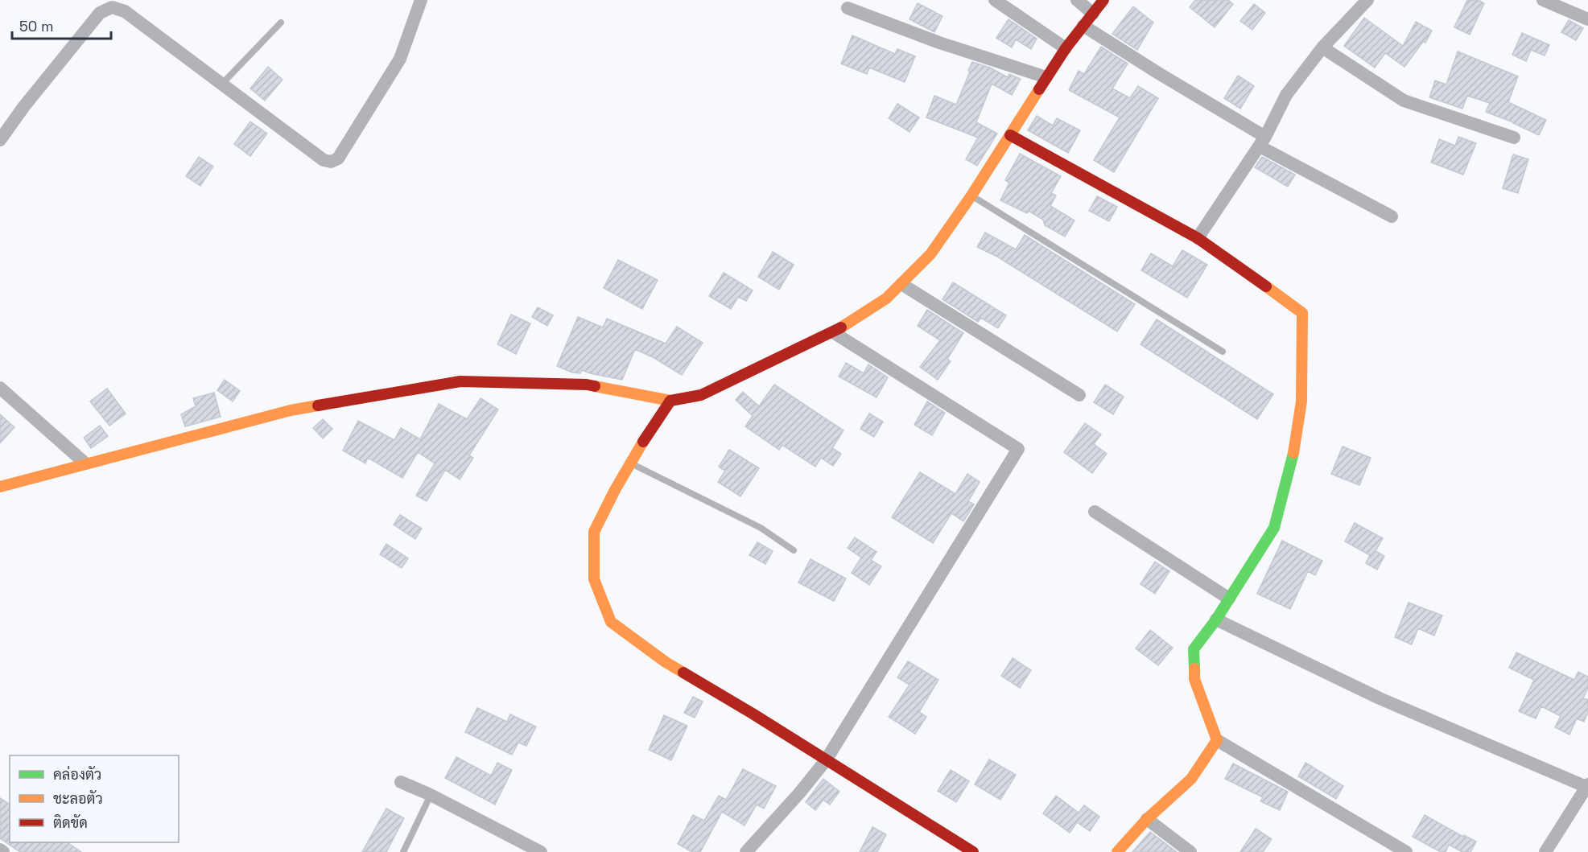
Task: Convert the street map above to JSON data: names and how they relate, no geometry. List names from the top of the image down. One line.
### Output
{"legend":["คล่องตัว","ชะลอตัว","ติดขัด"],"scale_bar":"50 m"}
